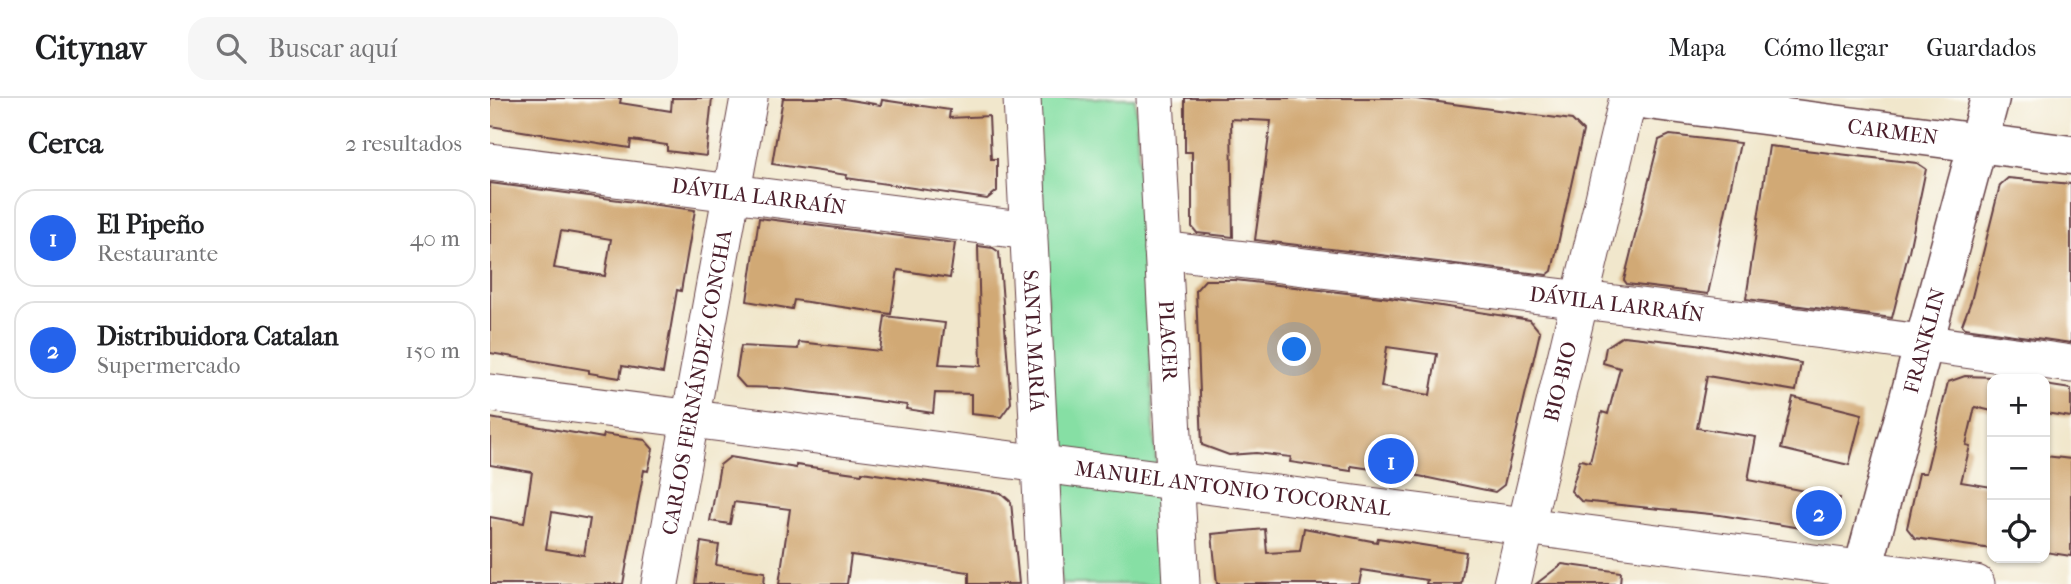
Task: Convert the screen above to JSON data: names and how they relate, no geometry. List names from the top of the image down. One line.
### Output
{"streets":{"main road":["CARMEN","FRANKLIN"],"street":["DÁVILA LARRAÍN","SANTA MARÍA","PLACER","CARLOS FERNÁNDEZ CONCHA","BIO-BIO","MANUEL ANTONIO TOCORNAL"]},"crossings":[["CARMEN","FRANKLIN"],["CARMEN","BIO-BIO"],["DÁVILA LARRAÍN","SANTA MARÍA"],["DÁVILA LARRAÍN","PLACER"],["DÁVILA LARRAÍN","FRANKLIN"],["DÁVILA LARRAÍN","CARLOS FERNÁNDEZ CONCHA"],["DÁVILA LARRAÍN","BIO-BIO"],["SANTA MARÍA","MANUEL ANTONIO TOCORNAL"],["PLACER","MANUEL ANTONIO TOCORNAL"],["FRANKLIN","MANUEL ANTONIO TOCORNAL"],["CARLOS FERNÁNDEZ CONCHA","MANUEL ANTONIO TOCORNAL"],["BIO-BIO","MANUEL ANTONIO TOCORNAL"]],"page":{"header":"Citynav","search":"Buscar aquí","nav":["Mapa","Cómo llegar","Guardados"],"heading":["Cerca","2 resultados"],"list":[{"mark":"1","name":"El Pipeño","note":"Restaurante","value":"40 m"},{"mark":"2","name":"Distribuidora Catalan","note":"Supermercado","value":"150 m"}],"map_buttons":["+","−"],"pins":["1","2"]}}
